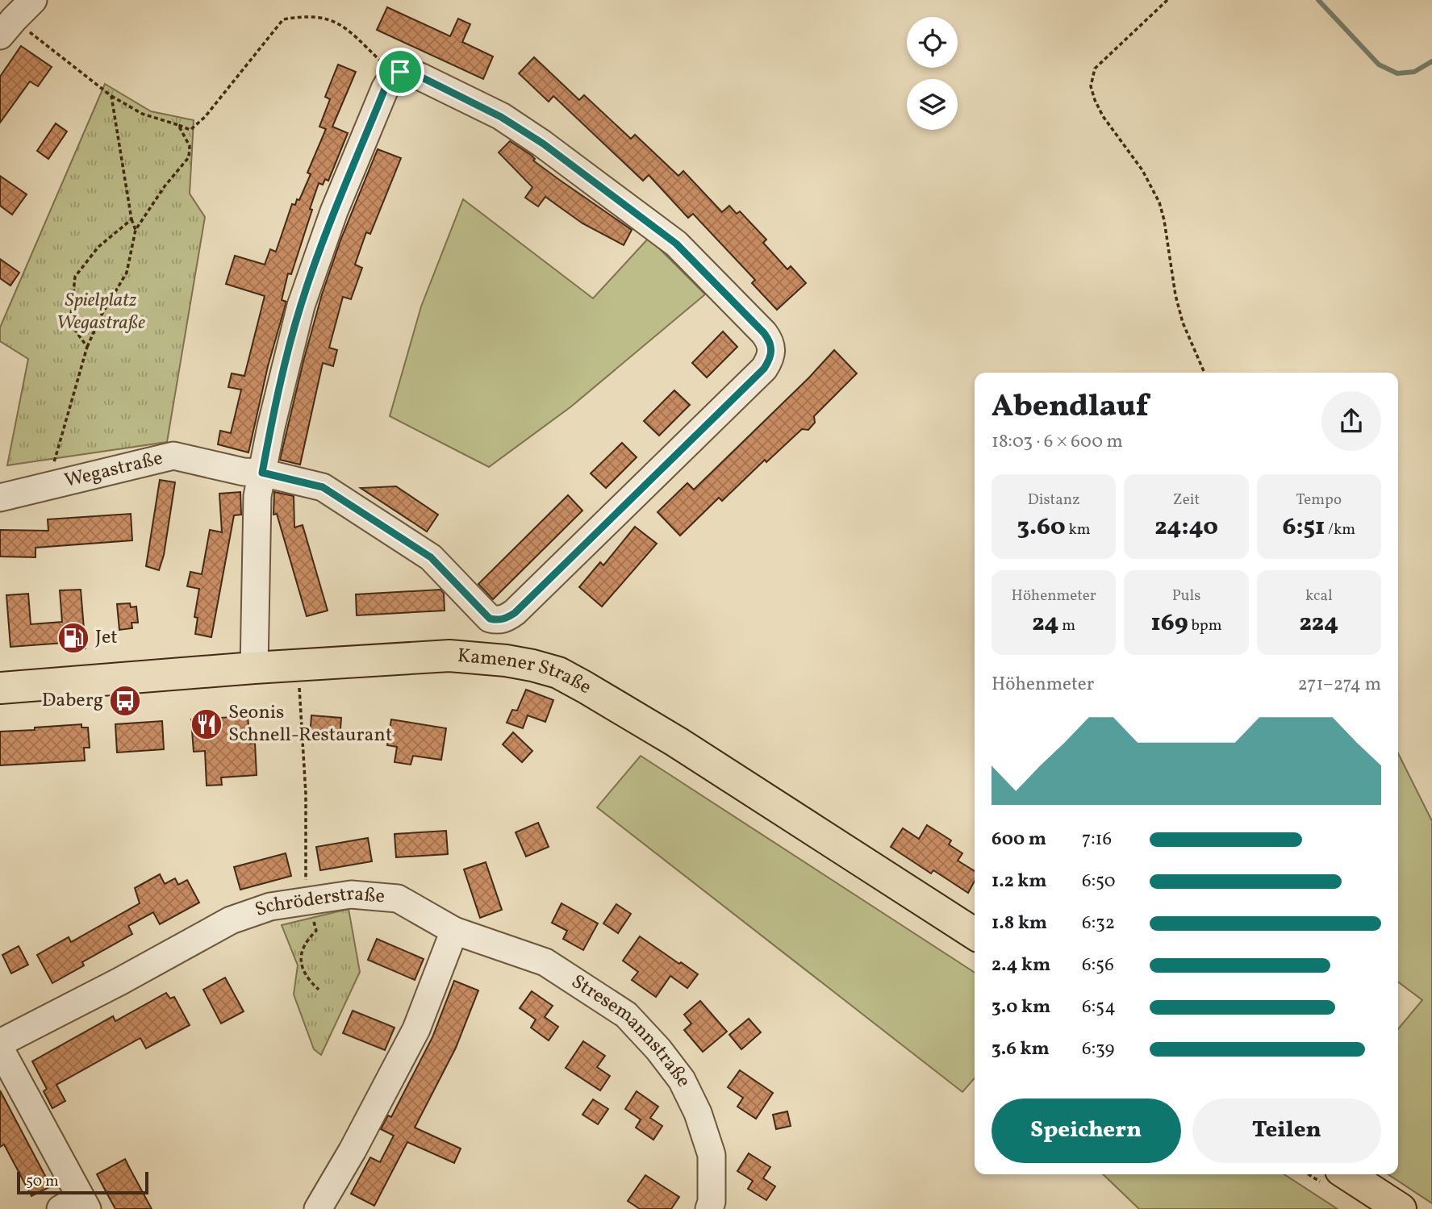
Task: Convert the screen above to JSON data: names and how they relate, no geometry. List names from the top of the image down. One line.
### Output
{"streets":{"main road":["Kamener Straße"],"street":["Wegastraße","Schröderstraße","Stresemannstraße"]},"crossings":[["Schröderstraße","Stresemannstraße"]],"parks":["Spielplatz Wegastraße"],"places":{"fuel station":["Jet"],"bus stop":["Daberg"],"restaurant":["Seonis Schnell-Restaurant"]},"scale_bar":"50 m","page":{"heading":["Abendlauf","18:03 · 6 × 600 m"],"stats":[["Distanz","3.60 km"],["Zeit","24:40"],["Tempo","6:51 /km"],["Höhenmeter","24 m"],["Puls","169 bpm"],["kcal","224"]],"chart":["Höhenmeter","271–274 m"],"list":[{"name":"600 m","note":"7:16"},{"name":"1.2 km","note":"6:50"},{"name":"1.8 km","note":"6:32"},{"name":"2.4 km","note":"6:56"},{"name":"3.0 km","note":"6:54"},{"name":"3.6 km","note":"6:39"}],"buttons":["Speichern","Teilen"],"scale":"50 m"}}
